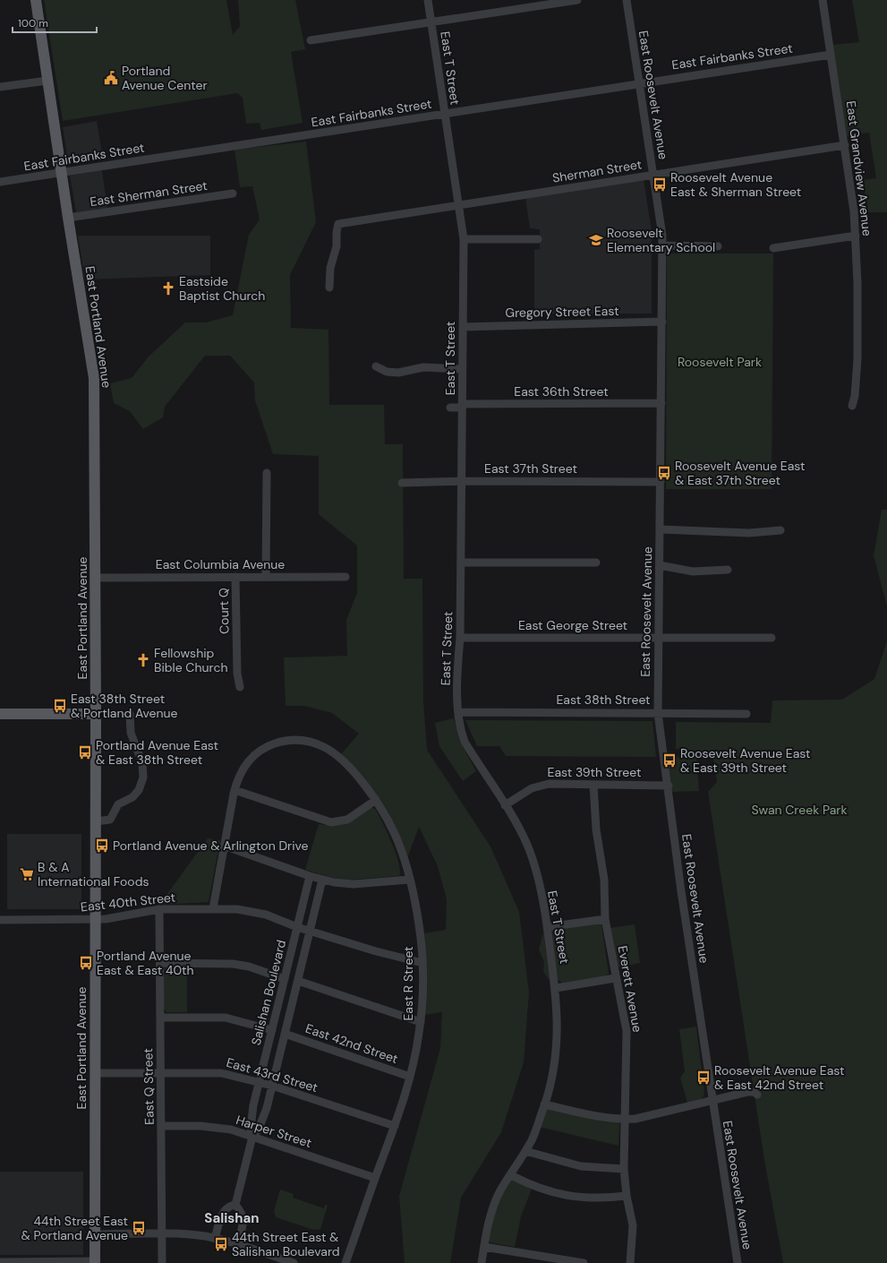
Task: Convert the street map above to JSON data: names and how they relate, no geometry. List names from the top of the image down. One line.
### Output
{"streets":{"main road":["East Portland Avenue"],"street":["East Fairbanks Street","East T Street","East Roosevelt Avenue","East Grandview Avenue","Sherman Street","East Sherman Street","Gregory Street East","East 36th Street","East 37th Street","East Columbia Avenue","Court Q","East George Street","East 38th Street","East 39th Street","East 40th Street","East R Street","Everett Avenue","Salishan Boulevard","East 42nd Street","East 43rd Street","East Q Street","Harper Street"]},"crossings":[["East Fairbanks Street","East T Street"],["East Fairbanks Street","East Roosevelt Avenue"],["East Fairbanks Street","East Grandview Avenue"],["East Fairbanks Street","East Portland Avenue"],["East T Street","Sherman Street"],["East T Street","Gregory Street East"],["East T Street","East 36th Street"],["East T Street","East 37th Street"],["East T Street","East George Street"],["East T Street","East 38th Street"],["East T Street","East 39th Street"],["East Roosevelt Avenue","Sherman Street"],["East Roosevelt Avenue","Gregory Street East"],["East Roosevelt Avenue","East 36th Street"],["East Roosevelt Avenue","East 37th Street"],["East Roosevelt Avenue","East George Street"],["East Roosevelt Avenue","East 38th Street"],["East Roosevelt Avenue","East 39th Street"],["East Grandview Avenue","Sherman Street"],["East Sherman Street","East Portland Avenue"],["East Portland Avenue","East Columbia Avenue"],["East Portland Avenue","East 40th Street"],["East Portland Avenue","East 43rd Street"],["East Columbia Avenue","Court Q"],["East 39th Street","Everett Avenue"],["East 40th Street","East R Street"],["East 40th Street","Salishan Boulevard"],["East 40th Street","East Q Street"],["East R Street","East 42nd Street"],["East R Street","East 43rd Street"],["East R Street","Harper Street"],["Salishan Boulevard","East 42nd Street"],["Salishan Boulevard","East 43rd Street"],["Salishan Boulevard","Harper Street"],["East 43rd Street","East Q Street"],["East Q Street","Harper Street"]],"districts":["Salishan"],"parks":["Roosevelt Park","Swan Creek Park"],"places":{"public building":["Portland Avenue Center"],"bus stop":["Roosevelt Avenue East & Sherman Street","Roosevelt Avenue East & East 37th Street","East 38th Street & Portland Avenue","Portland Avenue East & East 38th Street","Roosevelt Avenue East & East 39th Street","Portland Avenue & Arlington Drive","Portland Avenue East & East 40th","Roosevelt Avenue East & East 42nd Street","44th Street East & Portland Avenue","44th Street East & Salishan Boulevard"],"school or university":["Roosevelt Elementary School"],"church":["Eastside Baptist Church","Fellowship Bible Church"],"supermarket":["B & A International Foods"]},"scale_bar":"100 m"}
